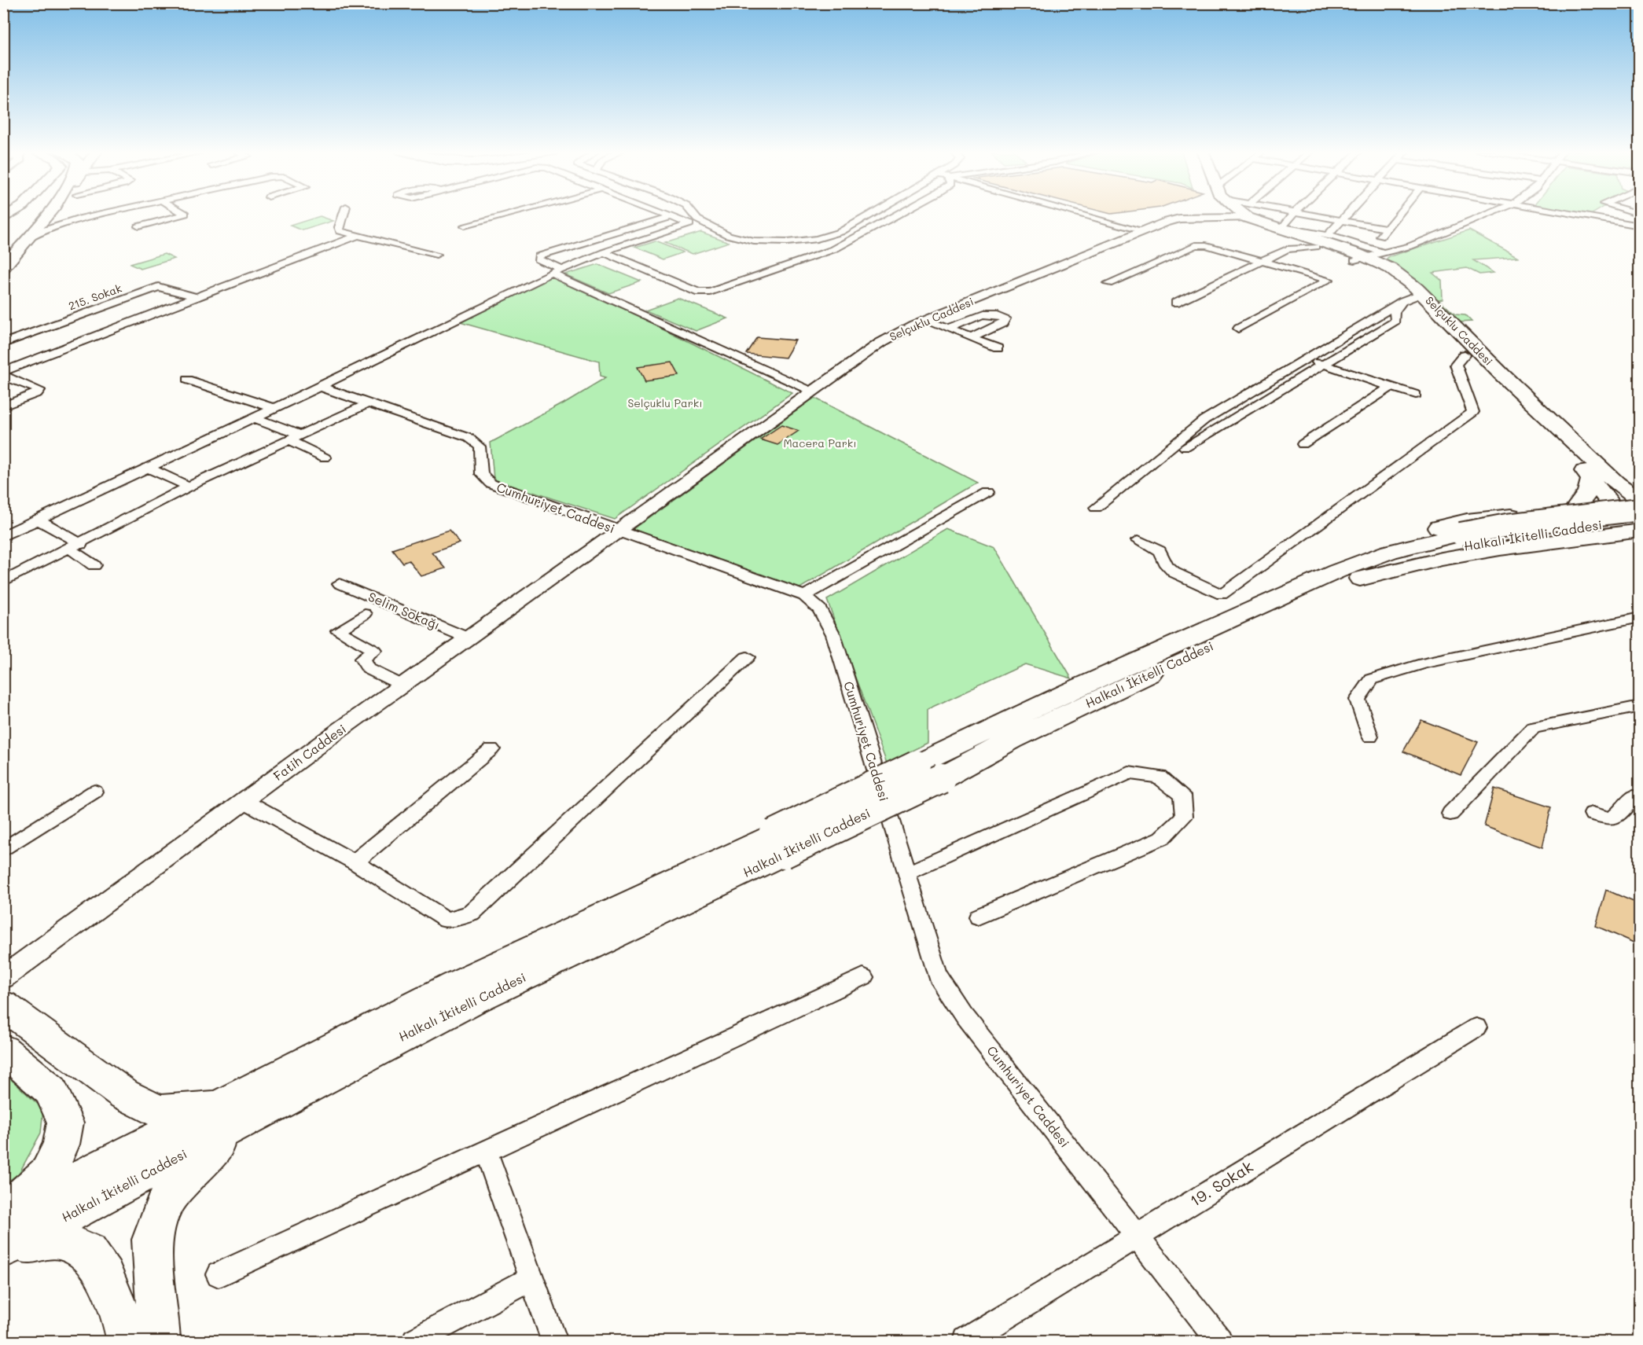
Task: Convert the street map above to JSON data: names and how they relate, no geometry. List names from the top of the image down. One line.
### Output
{"streets":{"main road":["Selçuklu Caddesi","Halkalı İkitelli Caddesi"],"street":["215. Sokak","Cumhuriyet Caddesi","Selim Sokağı","Fatih Caddesi","19. Sokak"]},"crossings":[["Selçuklu Caddesi","Cumhuriyet Caddesi"],["Selçuklu Caddesi","Halkalı İkitelli Caddesi"],["Selçuklu Caddesi","Fatih Caddesi"],["Cumhuriyet Caddesi","Fatih Caddesi"],["Cumhuriyet Caddesi","19. Sokak"],["Selim Sokağı","Fatih Caddesi"]],"parks":["Selçuklu Parkı","Macera Parkı"]}
